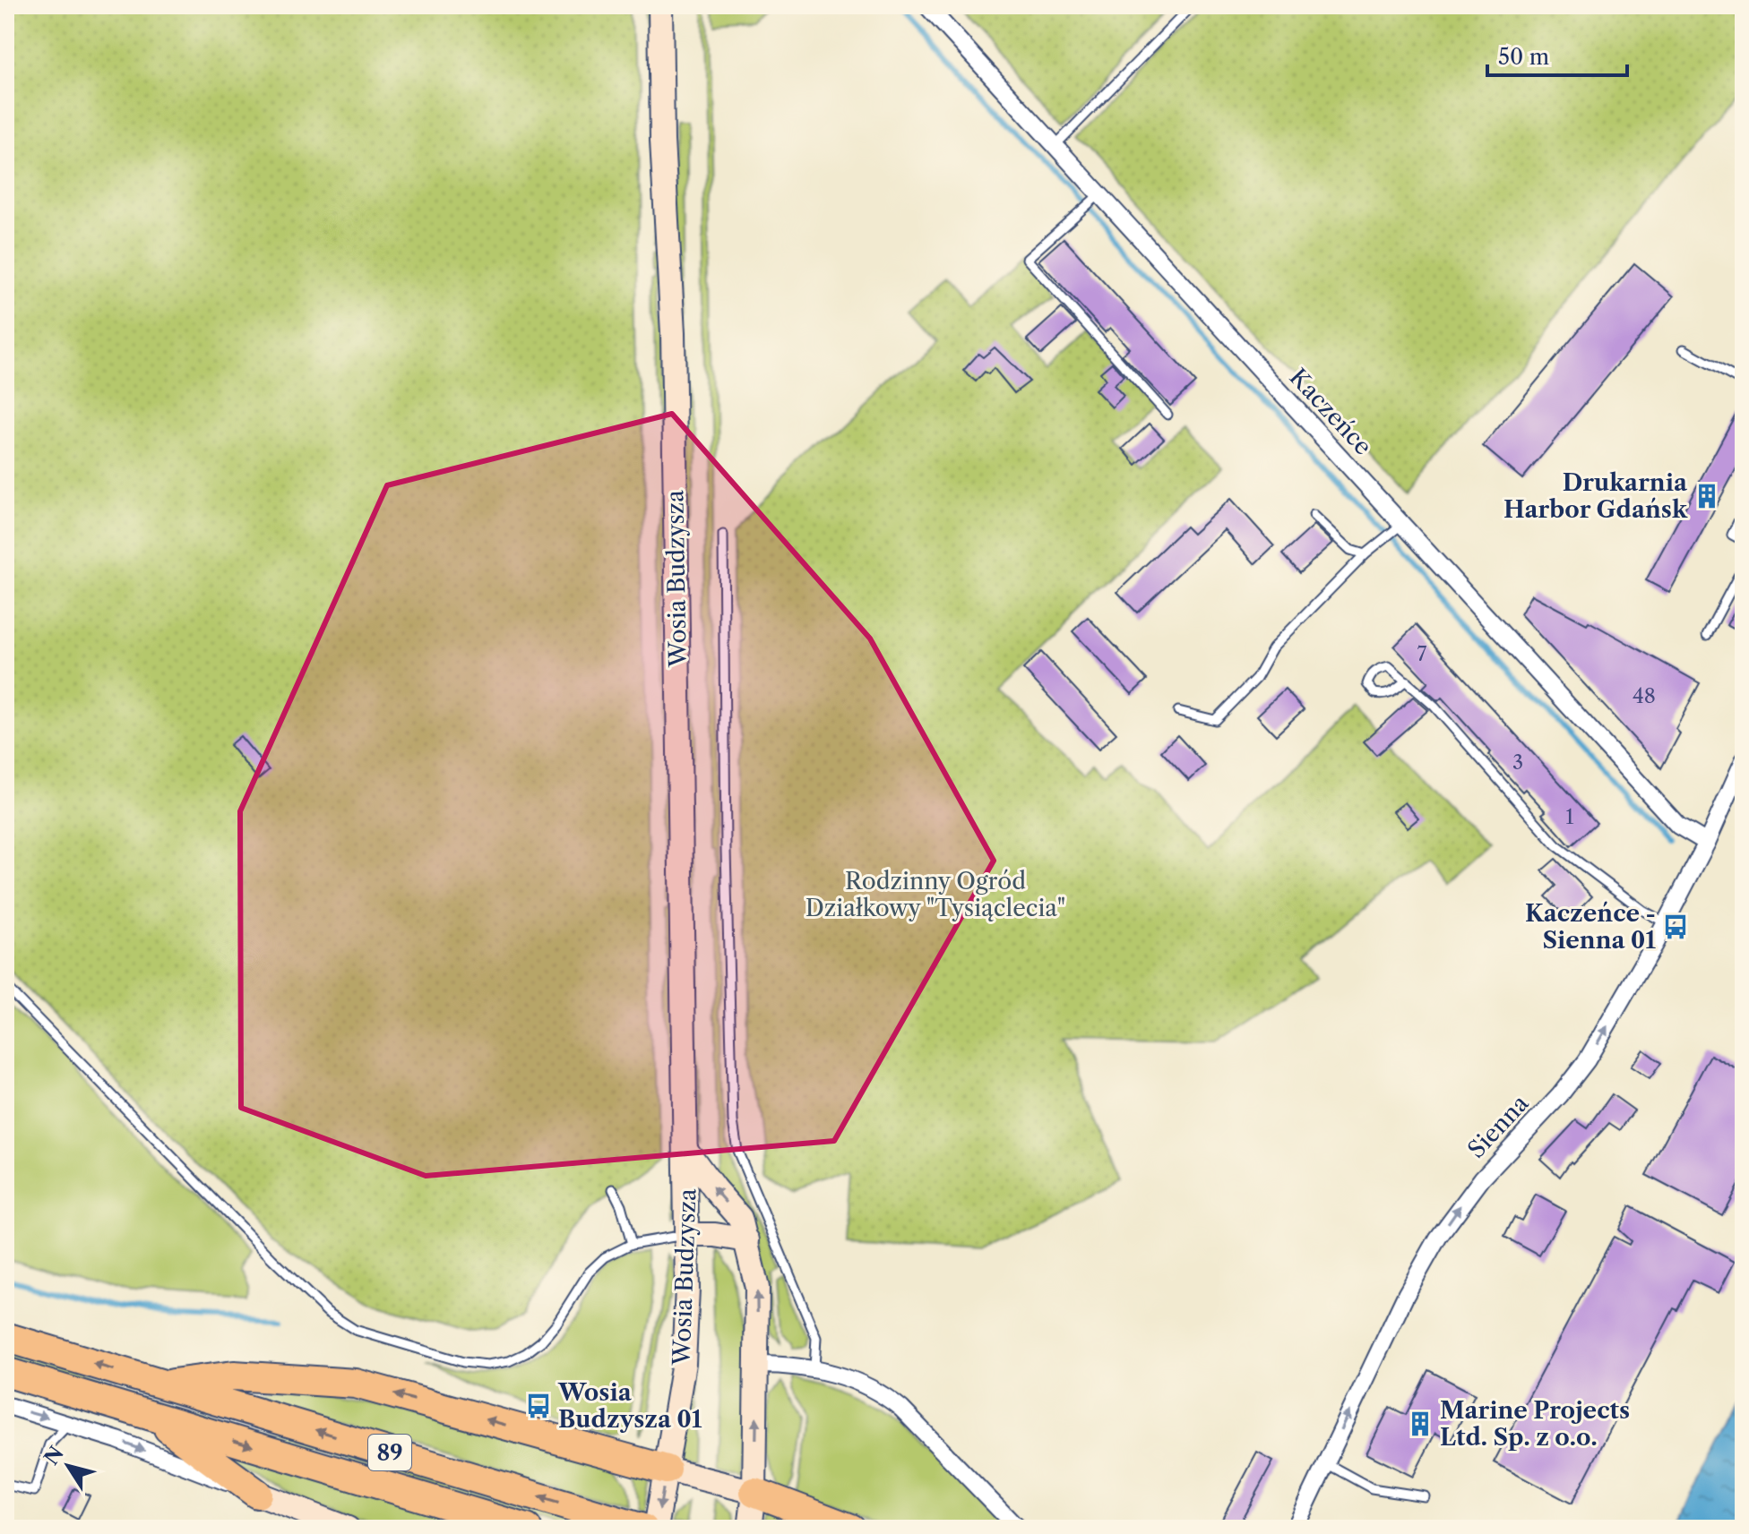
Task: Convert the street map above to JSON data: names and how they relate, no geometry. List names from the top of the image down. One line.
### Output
{"streets":{"highway":["89"],"street":["Kaczeńce","Wosia Budzysza","Sienna"]},"crossings":[["Kaczeńce","Sienna"]],"one_way":["Sienna"],"parks":["Rodzinny Ogród Działkowy \"Tysiąclecia\""],"places":{"building":["Drukarnia Harbor Gdańsk","Marine Projects Ltd. Sp. z o.o."],"bus stop":["Kaczeńce - Sienna 01","Wosia Budzysza 01"]},"house_numbers":["7","48","3","1"],"scale_bar":"50 m","north":"top left"}
